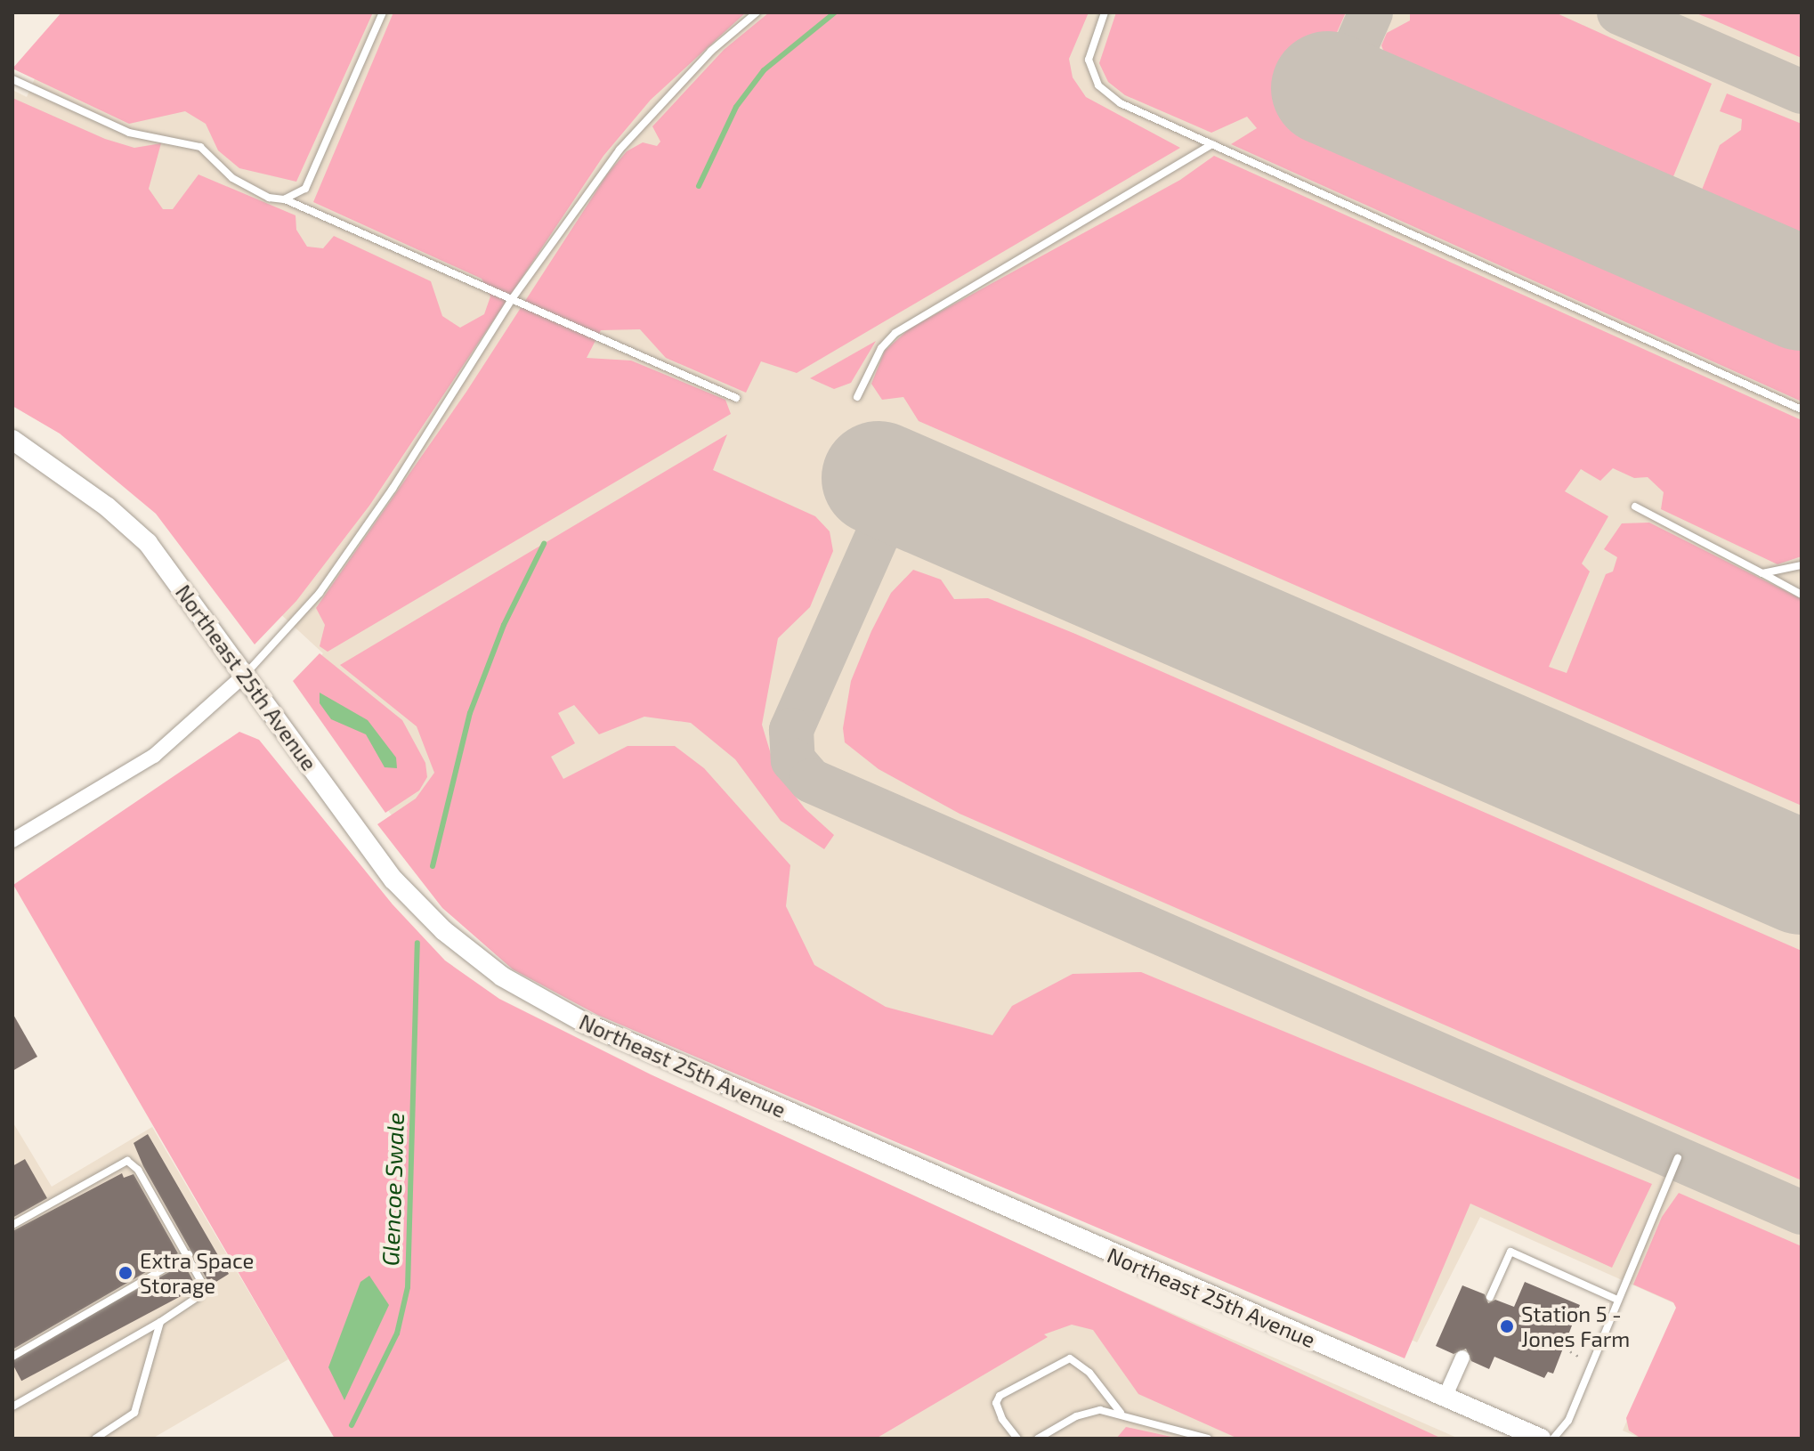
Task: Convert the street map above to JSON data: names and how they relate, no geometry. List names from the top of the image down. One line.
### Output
{"streets":{"main road":["Northeast 25th Avenue"]},"water":["Glencoe Swale"],"places":["Extra Space Storage","Station 5 - Jones Farm"]}
